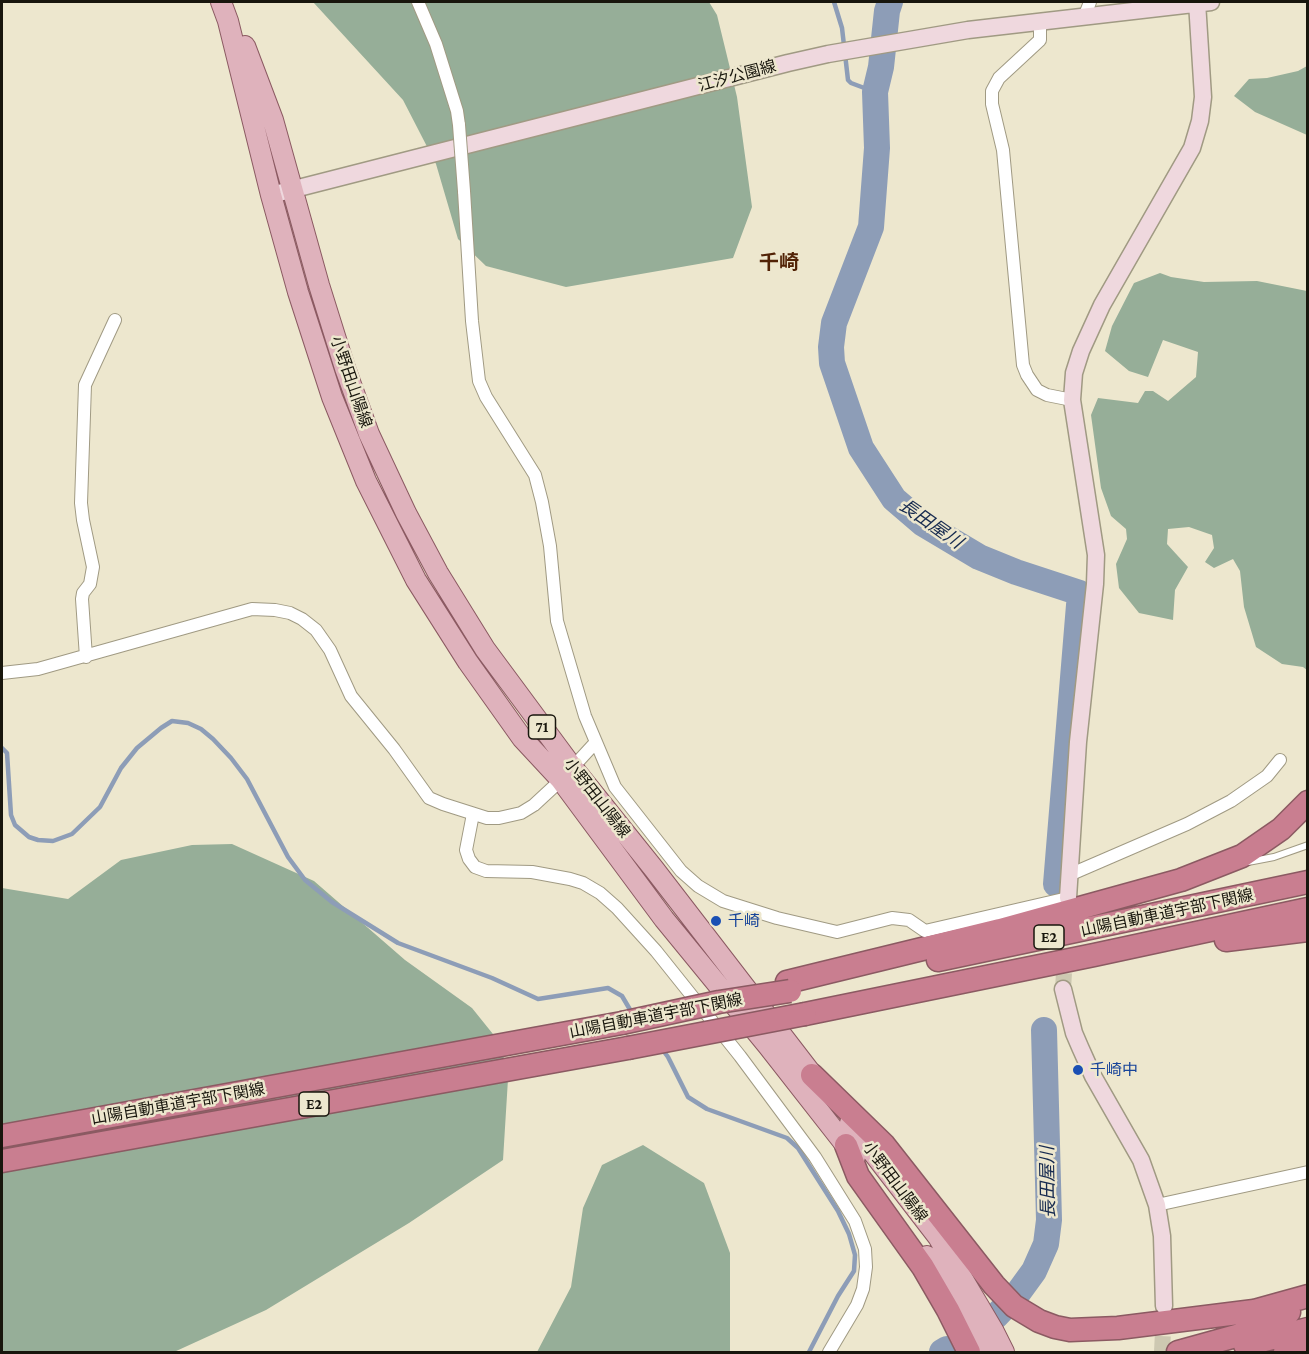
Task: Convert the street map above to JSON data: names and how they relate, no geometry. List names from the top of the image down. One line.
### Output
{"streets":{"highway":["山陽自動車道宇部下関線","E2"],"main road":["小野田山陽線","71"],"street":["江汐公園線"]},"crossings":[["江汐公園線","小野田山陽線"]],"districts":["千崎"],"water":["長田屋川"],"places":["千崎","千崎中"]}
